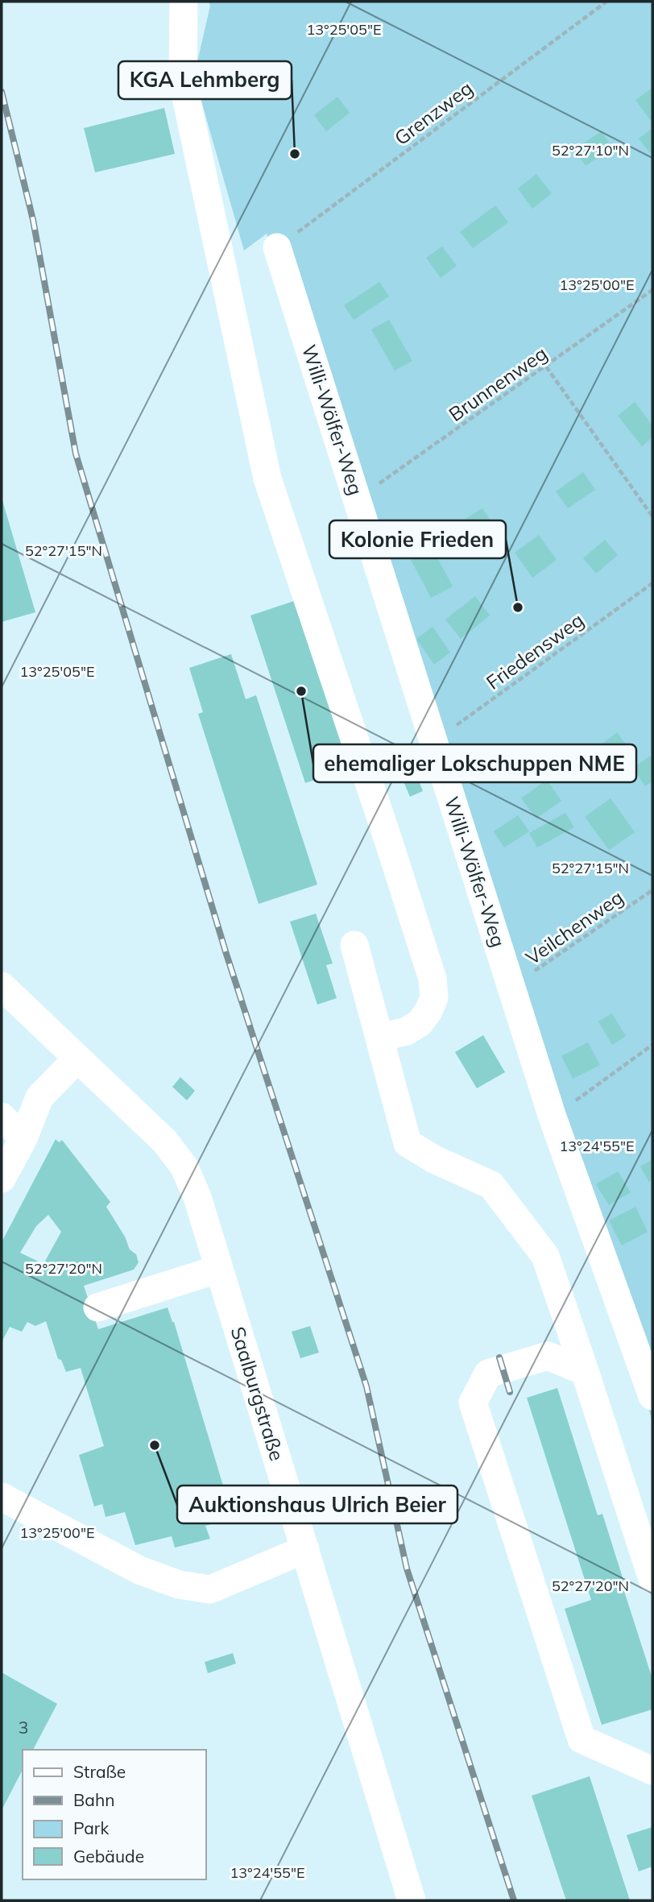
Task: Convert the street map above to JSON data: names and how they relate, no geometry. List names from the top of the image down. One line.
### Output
{"streets":{"street":["Willi-Wölfer-Weg","Saalburgstraße"],"path":["Grenzweg","Brunnenweg","Friedensweg","Veilchenweg"]},"crossings":[["Grenzweg","Willi-Wölfer-Weg"],["Brunnenweg","Willi-Wölfer-Weg"],["Willi-Wölfer-Weg","Friedensweg"],["Willi-Wölfer-Weg","Veilchenweg"]],"places":["KGA Lehmberg","Kolonie Frieden","ehemaliger Lokschuppen NME","Auktionshaus Ulrich Beier"],"house_numbers":["3"],"legend":["Straße","Bahn","Park","Gebäude"],"coordinates":["13°25'05\"E","52°27'10\"N","13°25'00\"E","52°27'15\"N","13°24'55\"E","52°27'20\"N"]}
